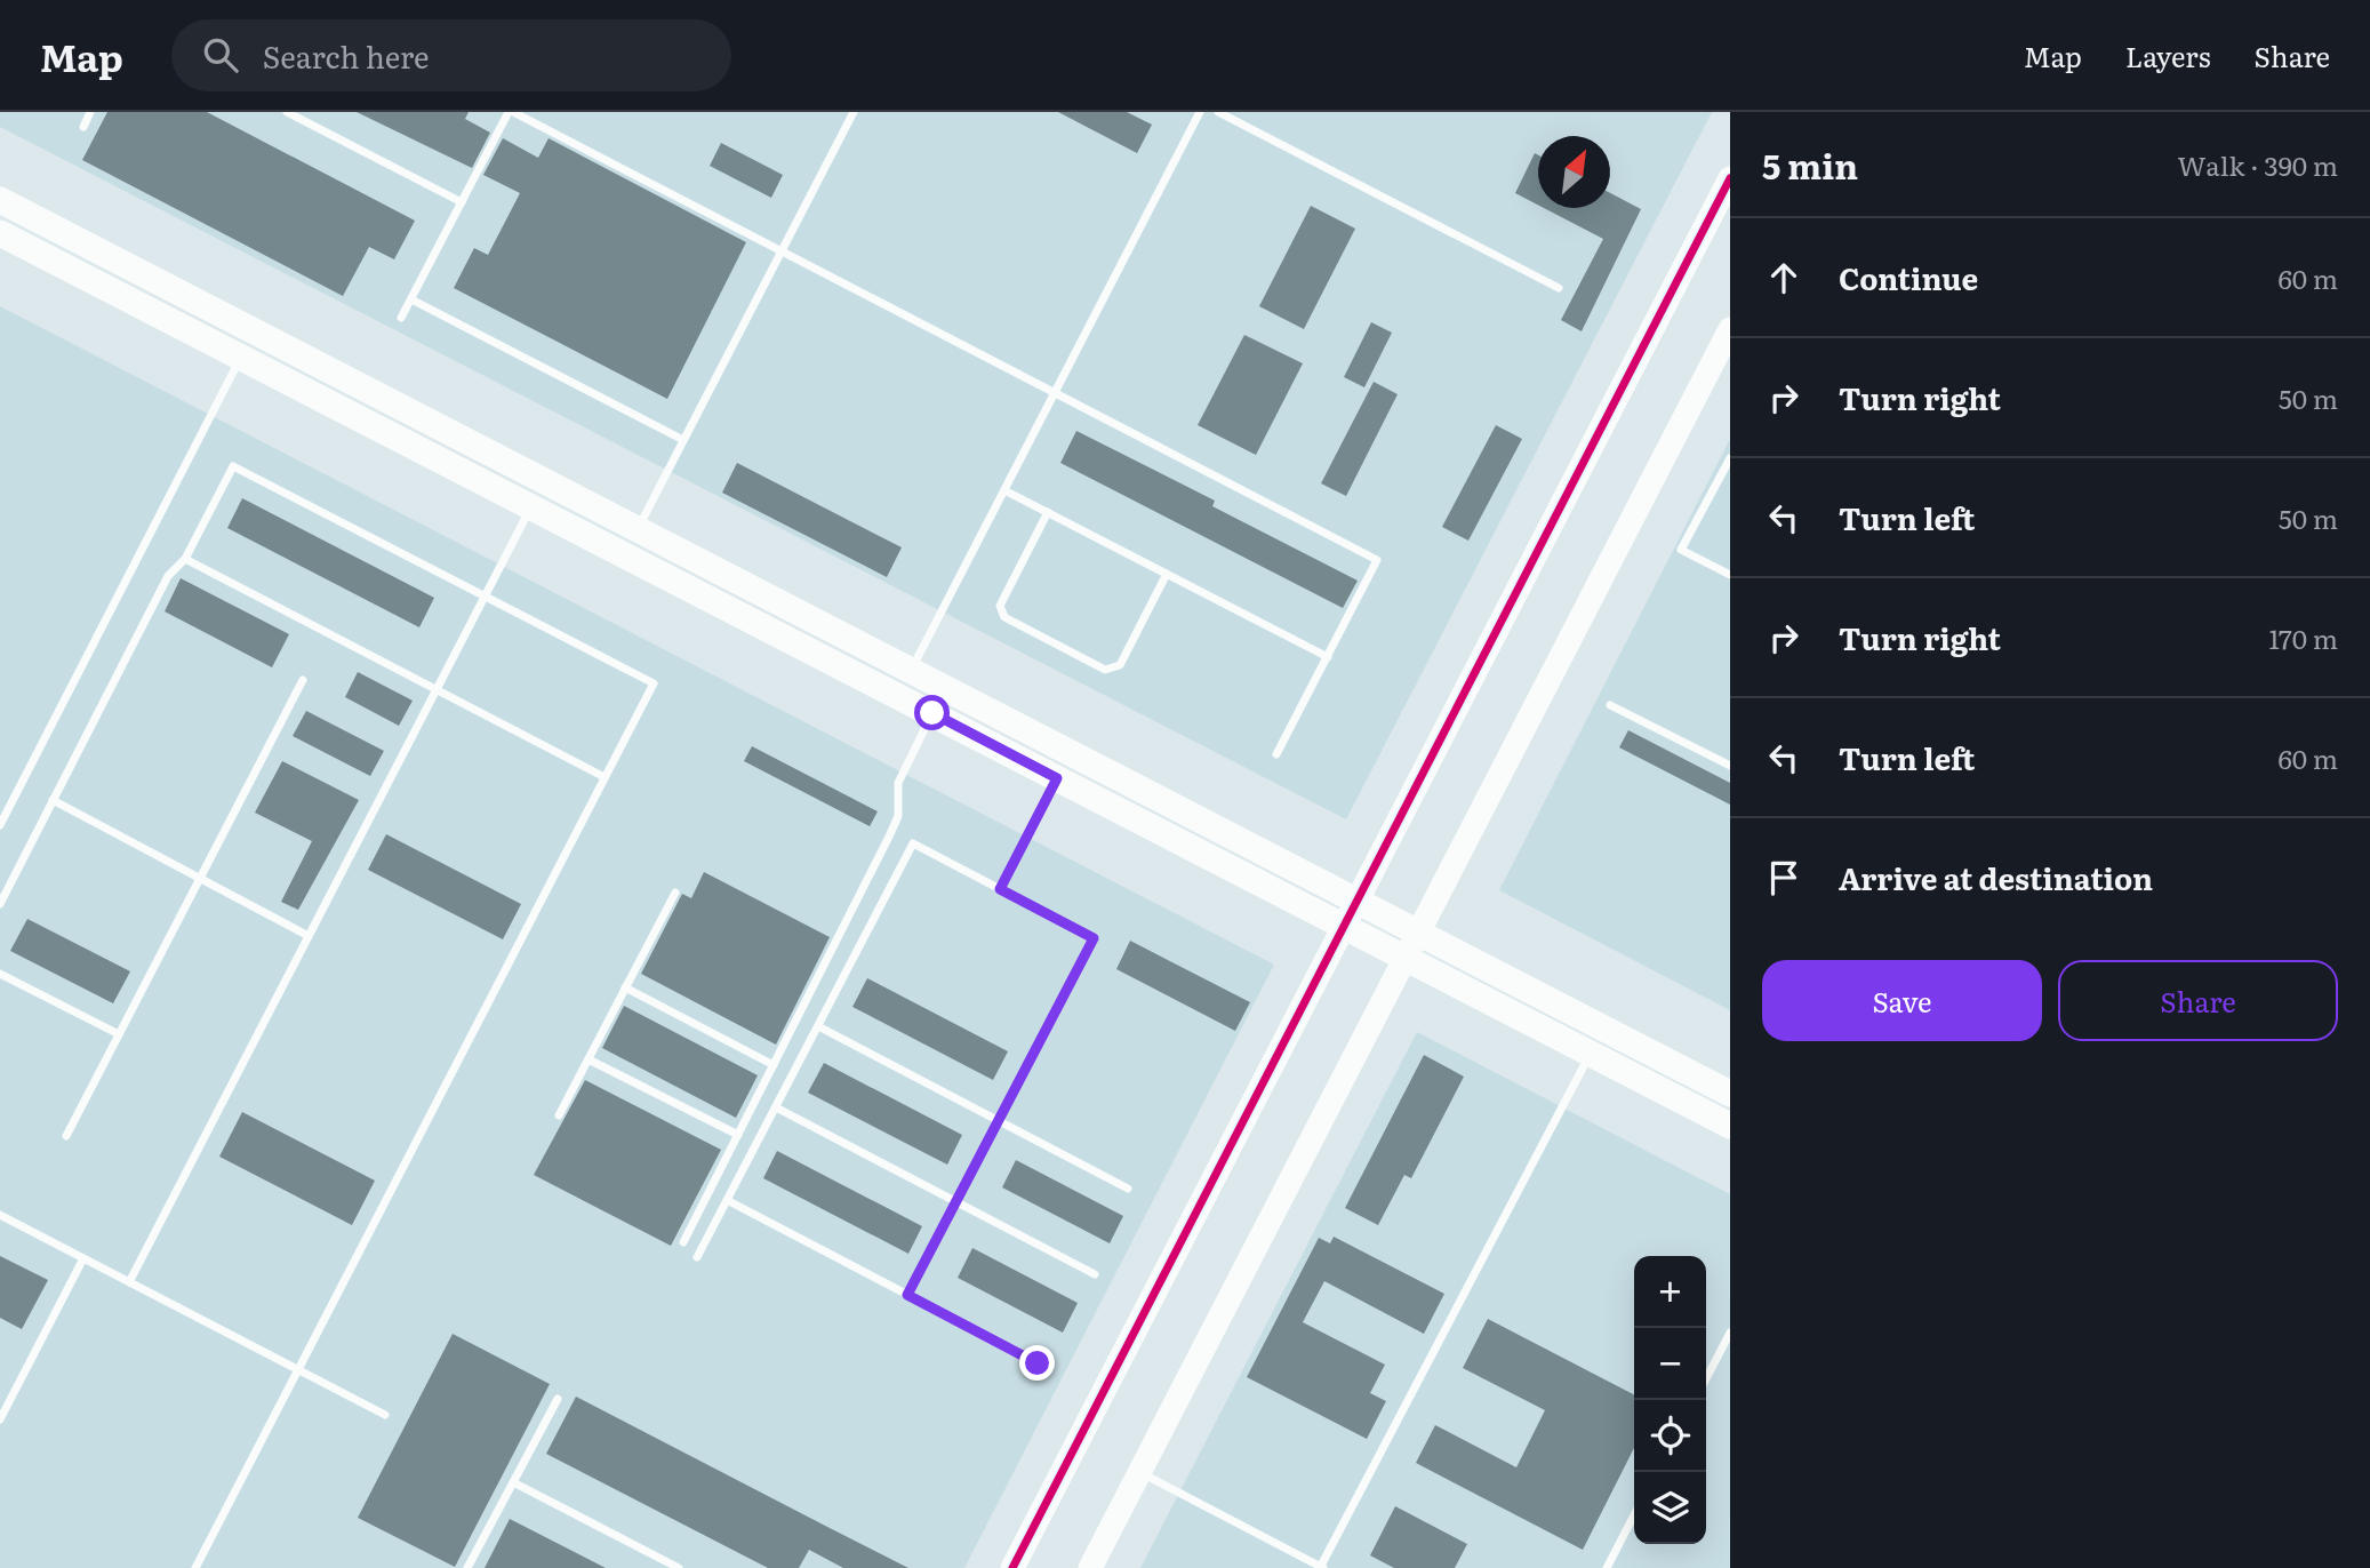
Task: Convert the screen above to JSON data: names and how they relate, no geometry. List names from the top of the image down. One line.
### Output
{"north":"top right","page":{"header":"Map","search":"Search here","nav":["Map","Layers","Share"],"heading":["5 min","Walk · 390 m"],"list":[["Continue","60 m"],["Turn right","50 m"],["Turn left","50 m"],["Turn right","170 m"],["Turn left","60 m"],"Arrive at destination"],"buttons":["Save","Share"],"map_buttons":["+","−"]}}
